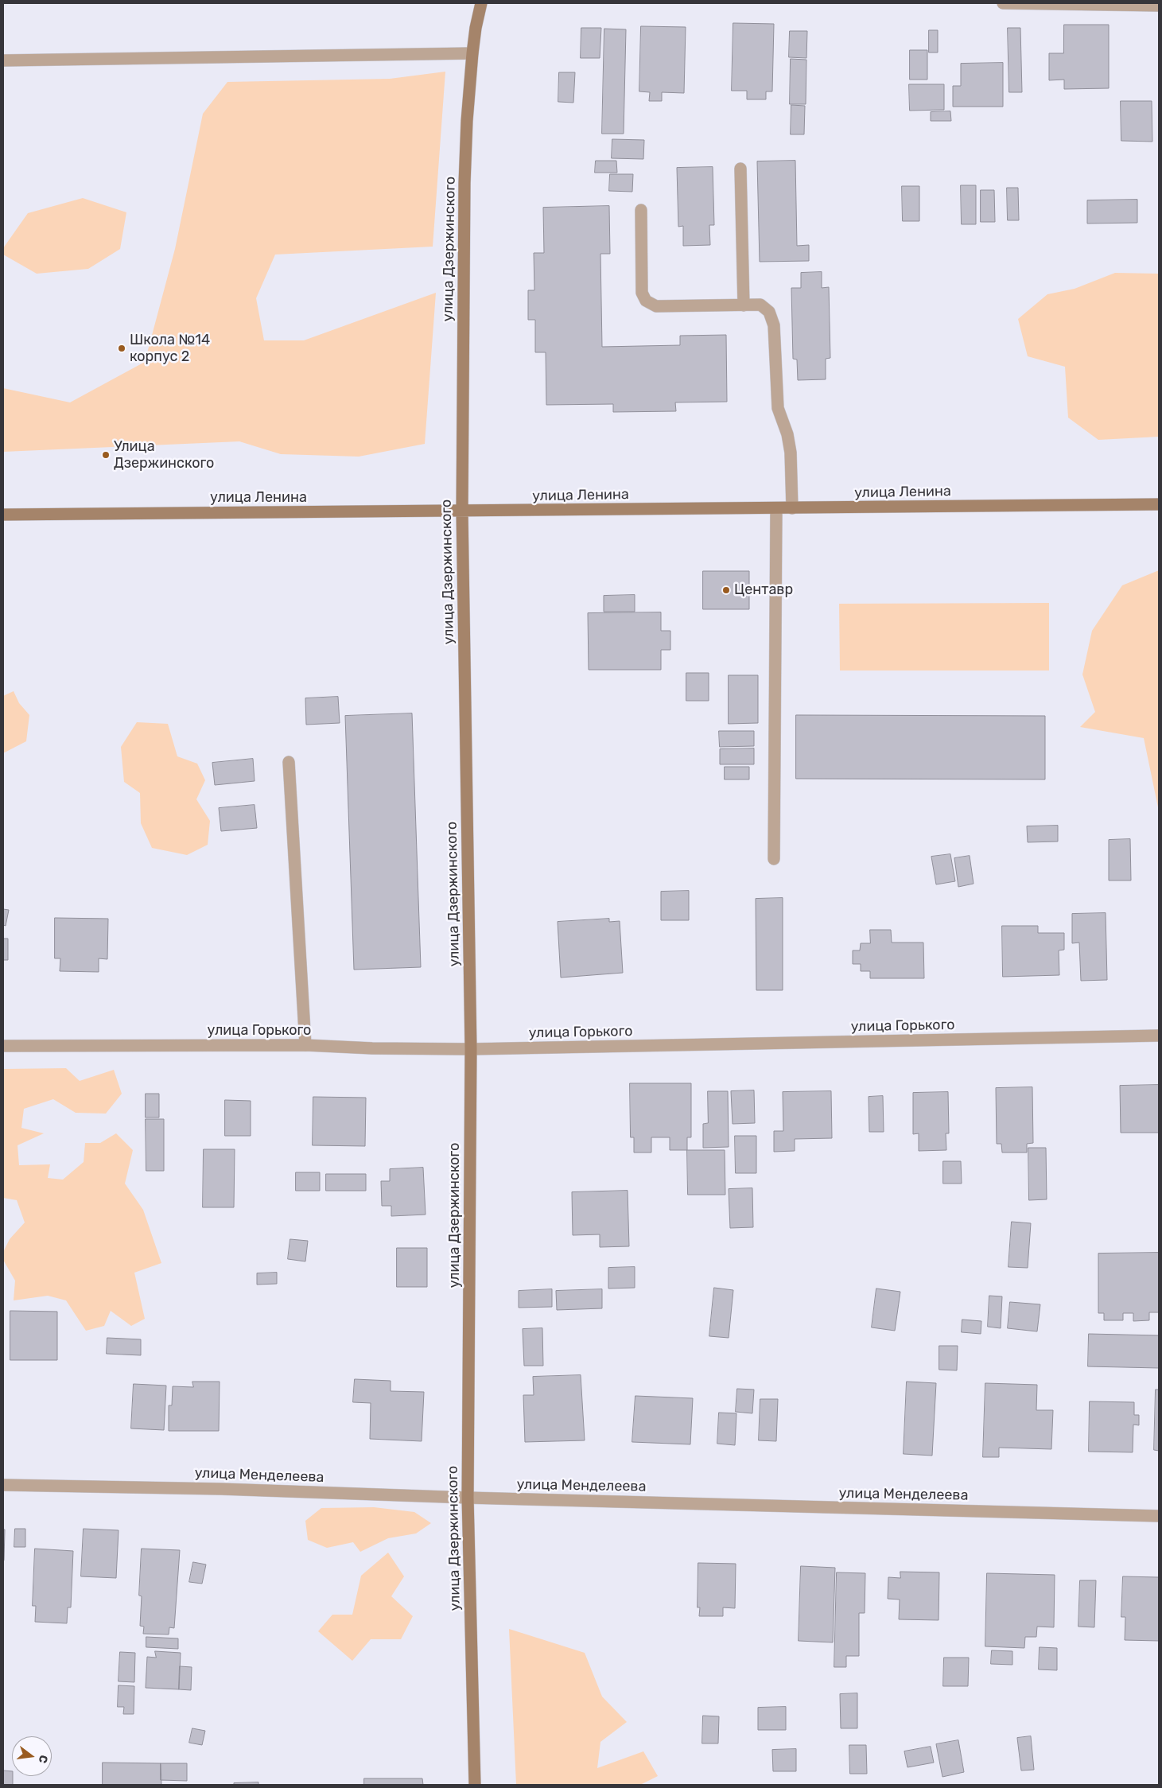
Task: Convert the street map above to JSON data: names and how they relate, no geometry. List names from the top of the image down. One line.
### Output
{"streets":{"main road":["улица Дзержинского","улица Ленина"],"street":["улица Горького","улица Менделеева"]},"crossings":[["улица Дзержинского","улица Ленина"],["улица Дзержинского","улица Горького"],["улица Дзержинского","улица Менделеева"]],"places":["Школа №14 корпус 2","Улица Дзержинского","Центавр"],"north":"right"}
